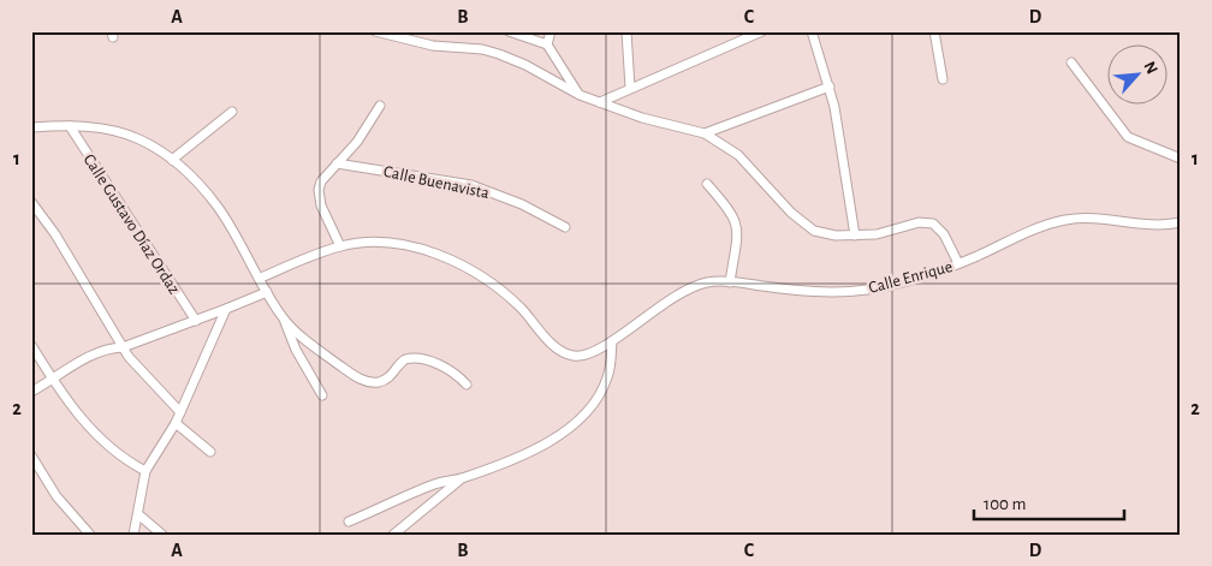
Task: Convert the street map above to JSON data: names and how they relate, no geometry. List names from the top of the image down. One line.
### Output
{"streets":{"street":["Calle Buenavista","Calle Gustavo Díaz Ordaz","Calle Enrique"]},"scale_bar":"100 m","north":"top right","grid":{"columns":["A","B","C","D"],"rows":["1","2"]}}
